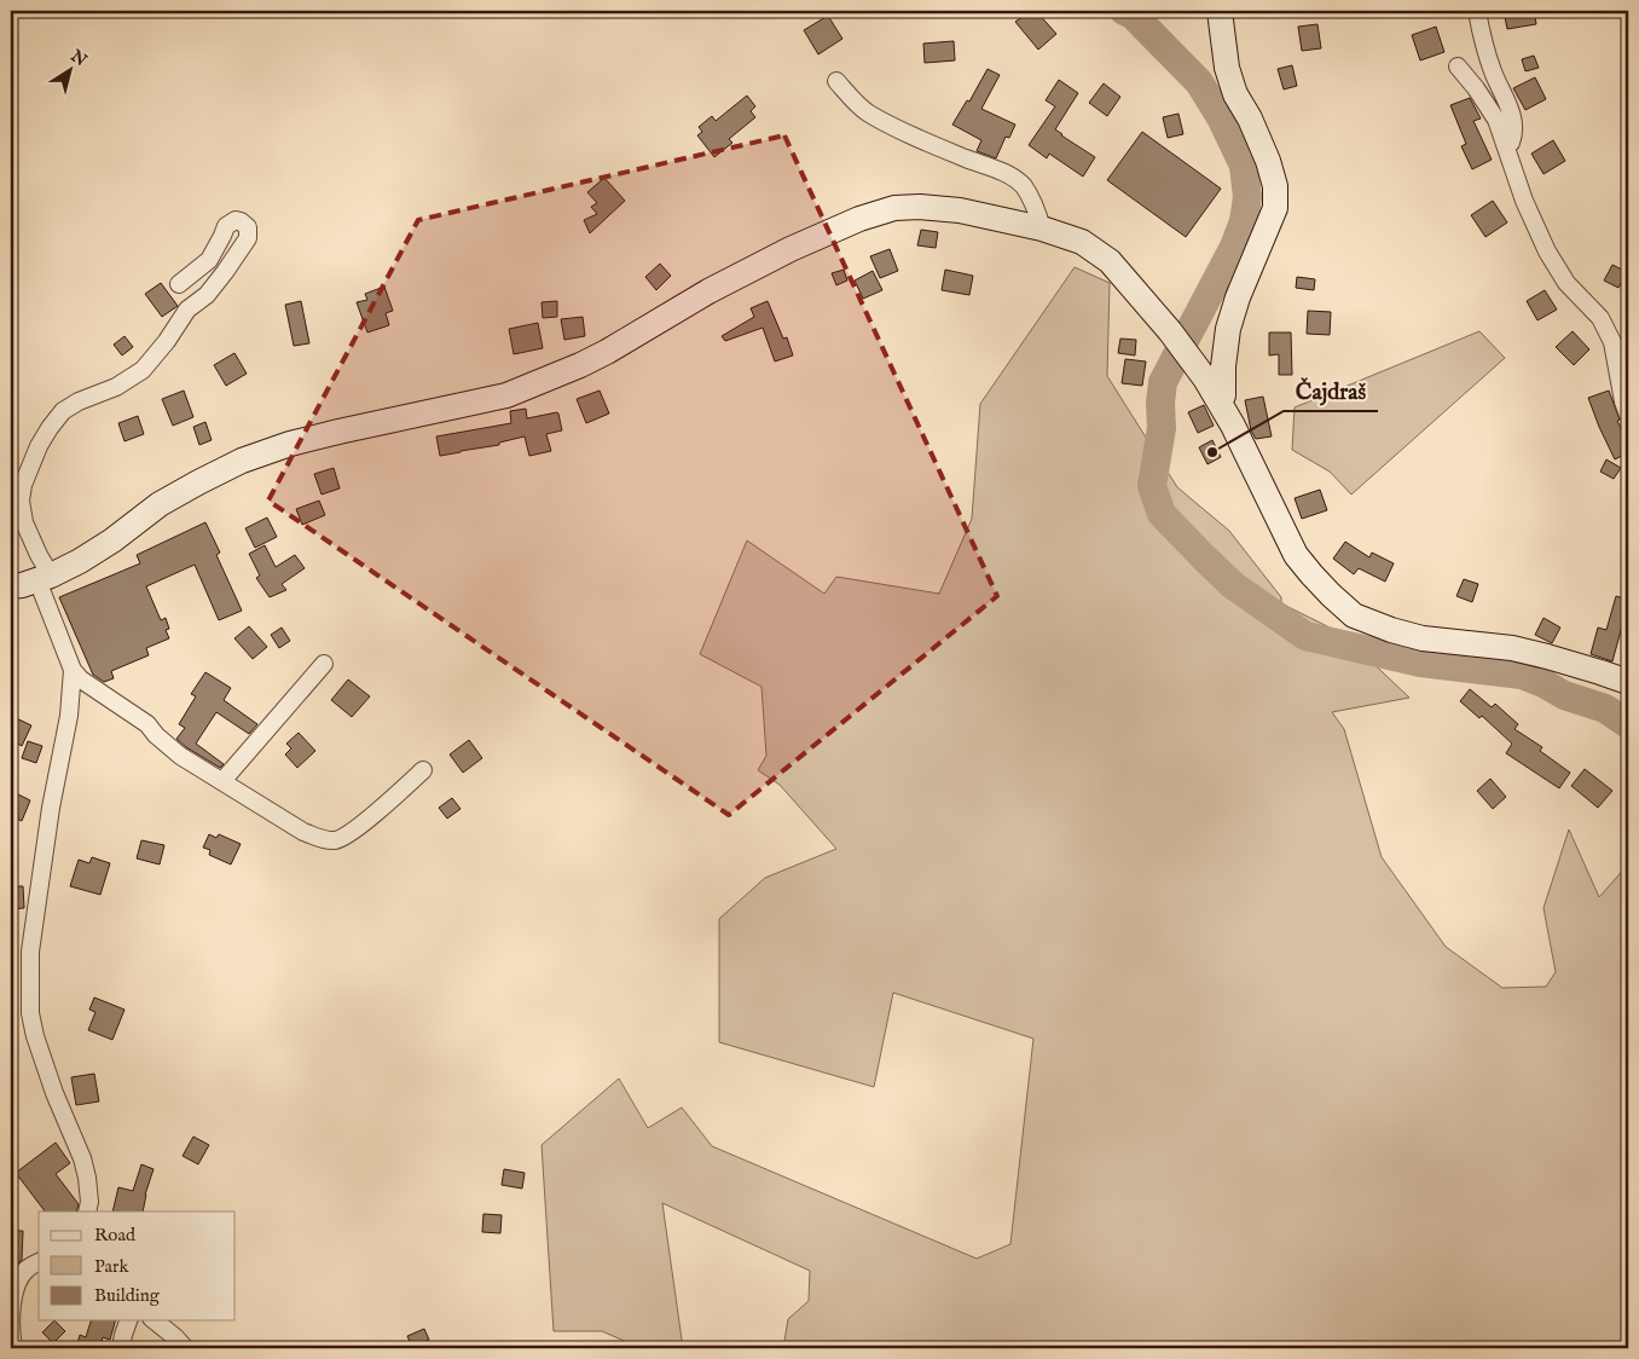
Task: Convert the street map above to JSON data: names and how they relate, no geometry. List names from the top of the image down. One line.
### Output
{"places":["Čajdraš"],"legend":["Road","Park","Building"],"north":"top right"}
